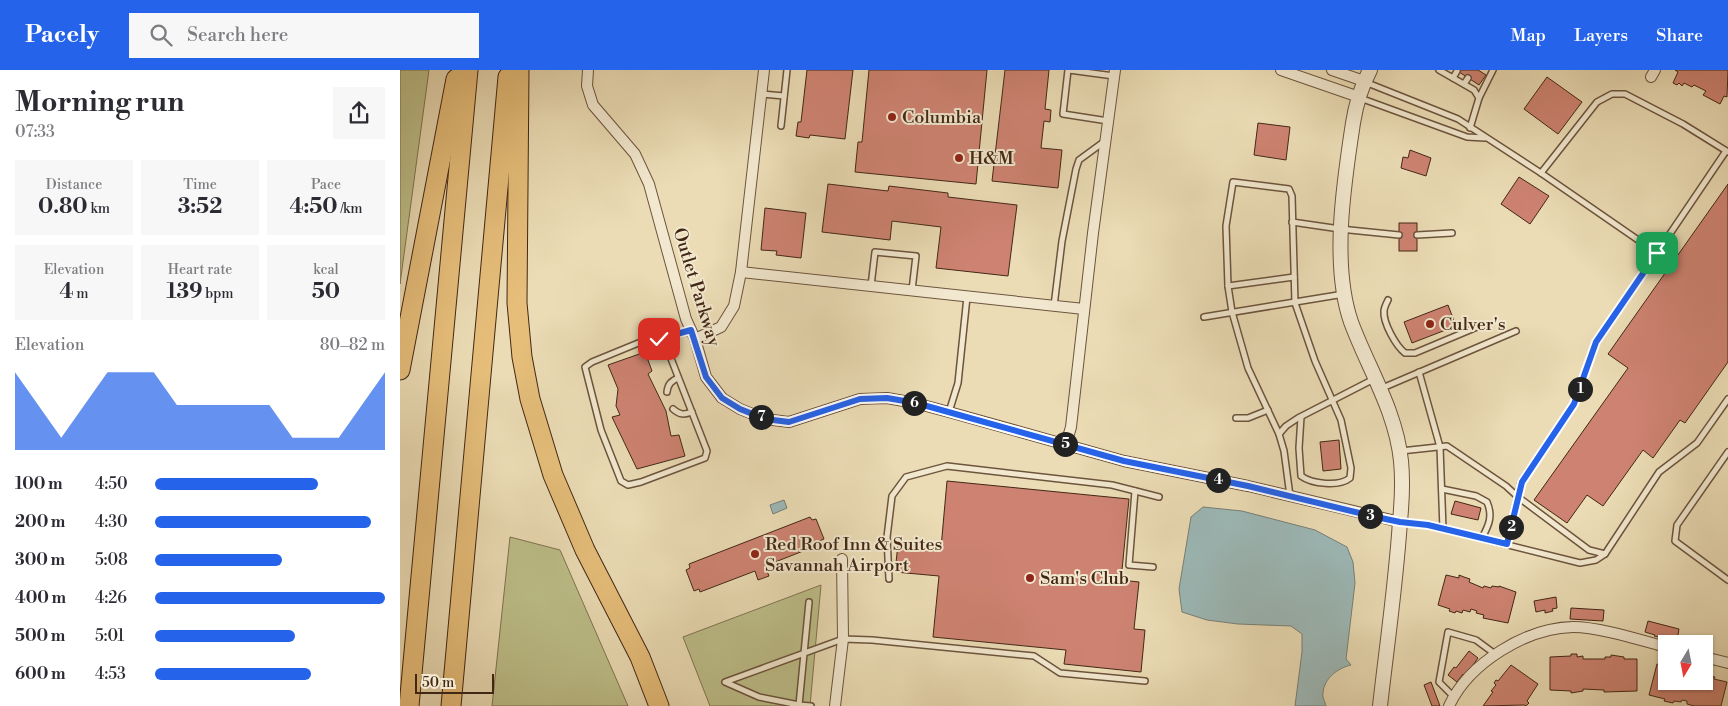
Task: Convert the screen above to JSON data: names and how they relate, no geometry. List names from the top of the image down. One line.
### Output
{"streets":{"street":["Outlet Parkway"]},"places":["Columbia","H&M","Culver's","Red Roof Inn & Suites Savannah Airport","Sam's Club"],"scale_bar":"50 m","north":"bottom","page":{"header":"Pacely","search":"Search here","nav":["Map","Layers","Share"],"heading":["Morning run","07:33"],"stats":[["Distance","0.80 km"],["Time","3:52"],["Pace","4:50 /km"],["Elevation","4 m"],["Heart rate","139 bpm"],["kcal","50"]],"chart":["Elevation","80–82 m"],"pins":["1","6","7","5","4","3","2"],"list":[{"name":"100 m","note":"4:50"},{"name":"200 m","note":"4:30"},{"name":"300 m","note":"5:08"},{"name":"400 m","note":"4:26"},{"name":"500 m","note":"5:01"},{"name":"600 m","note":"4:53"}],"scale":"50 m"}}
